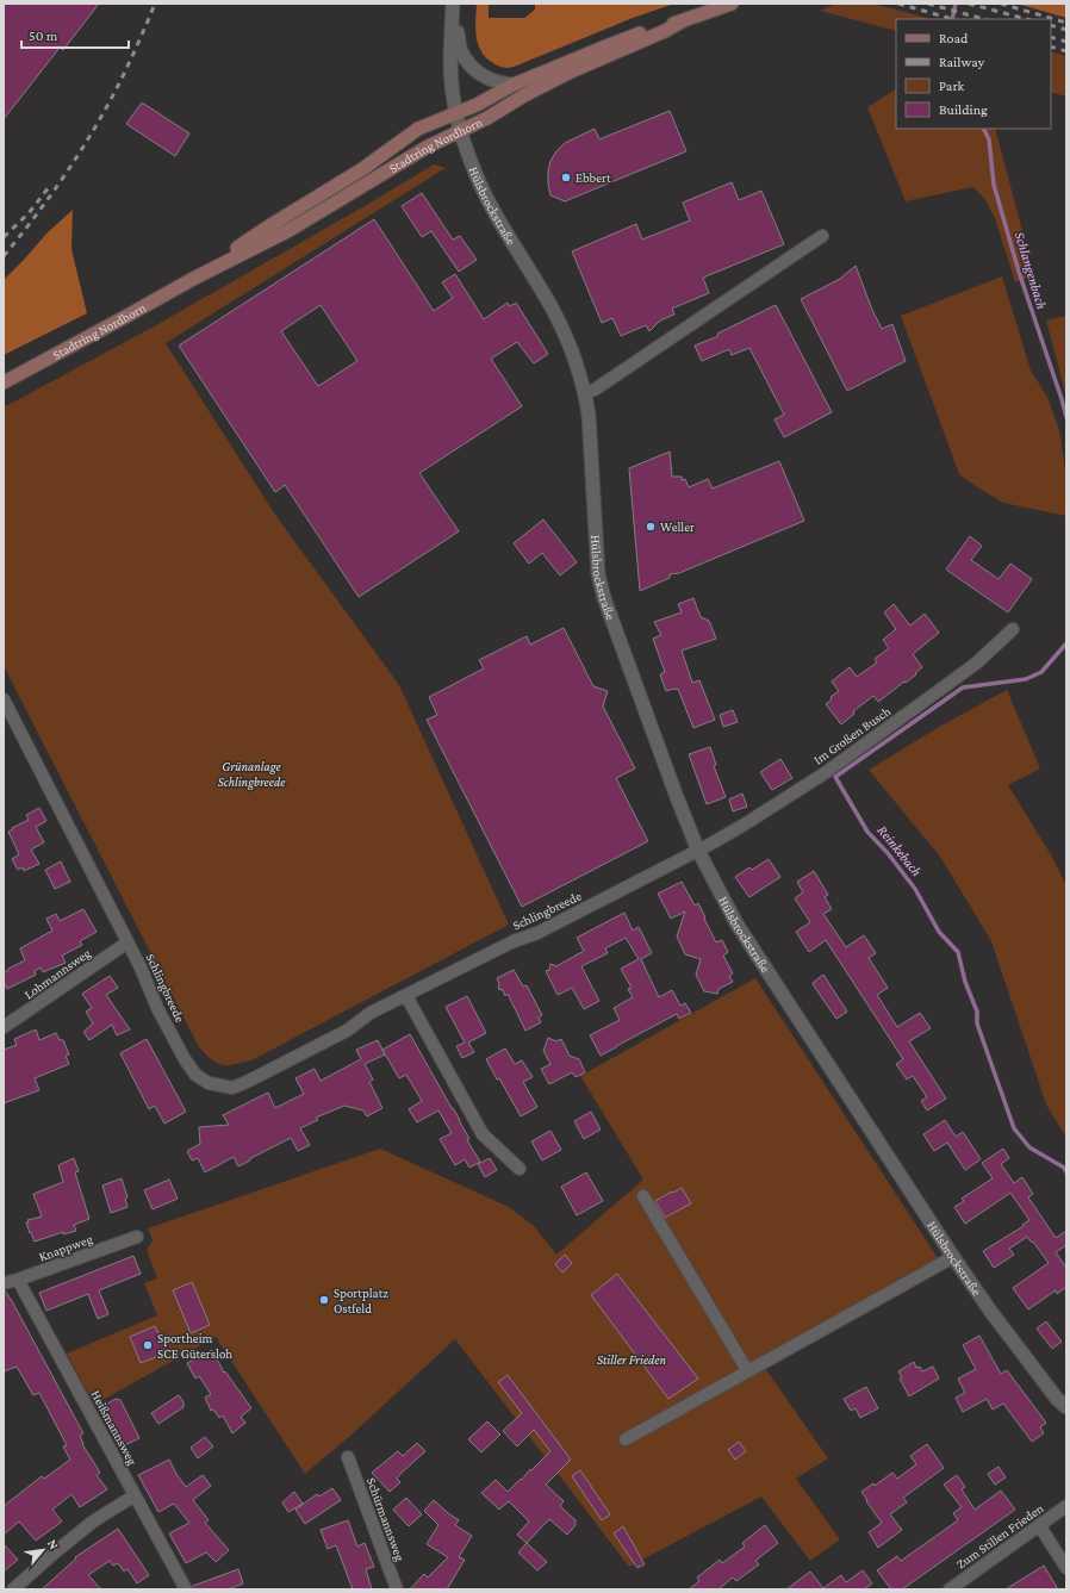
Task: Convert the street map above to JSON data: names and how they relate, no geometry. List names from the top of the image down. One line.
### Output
{"streets":{"main road":["Stadtring Nordhorn"],"street":["Hülsbrockstraße","Im Großen Busch","Schlingbreede","Lohmannsweg","Knappweg","Heißmannsweg","Schürmannsweg","Zum Stillen Frieden"]},"crossings":[["Stadtring Nordhorn","Hülsbrockstraße"],["Hülsbrockstraße","Im Großen Busch"],["Hülsbrockstraße","Schlingbreede"],["Im Großen Busch","Schlingbreede"],["Schlingbreede","Lohmannsweg"],["Knappweg","Heißmannsweg"]],"water":["Schlangenbach","Reinkebach"],"parks":["Grünanlage Schlingbreede","Stiller Frieden"],"places":["Ebbert","Weller","Sportplatz Ostfeld","Sportheim SCE Gütersloh"],"legend":["Road","Railway","Park","Building"],"scale_bar":"50 m","north":"top right"}
